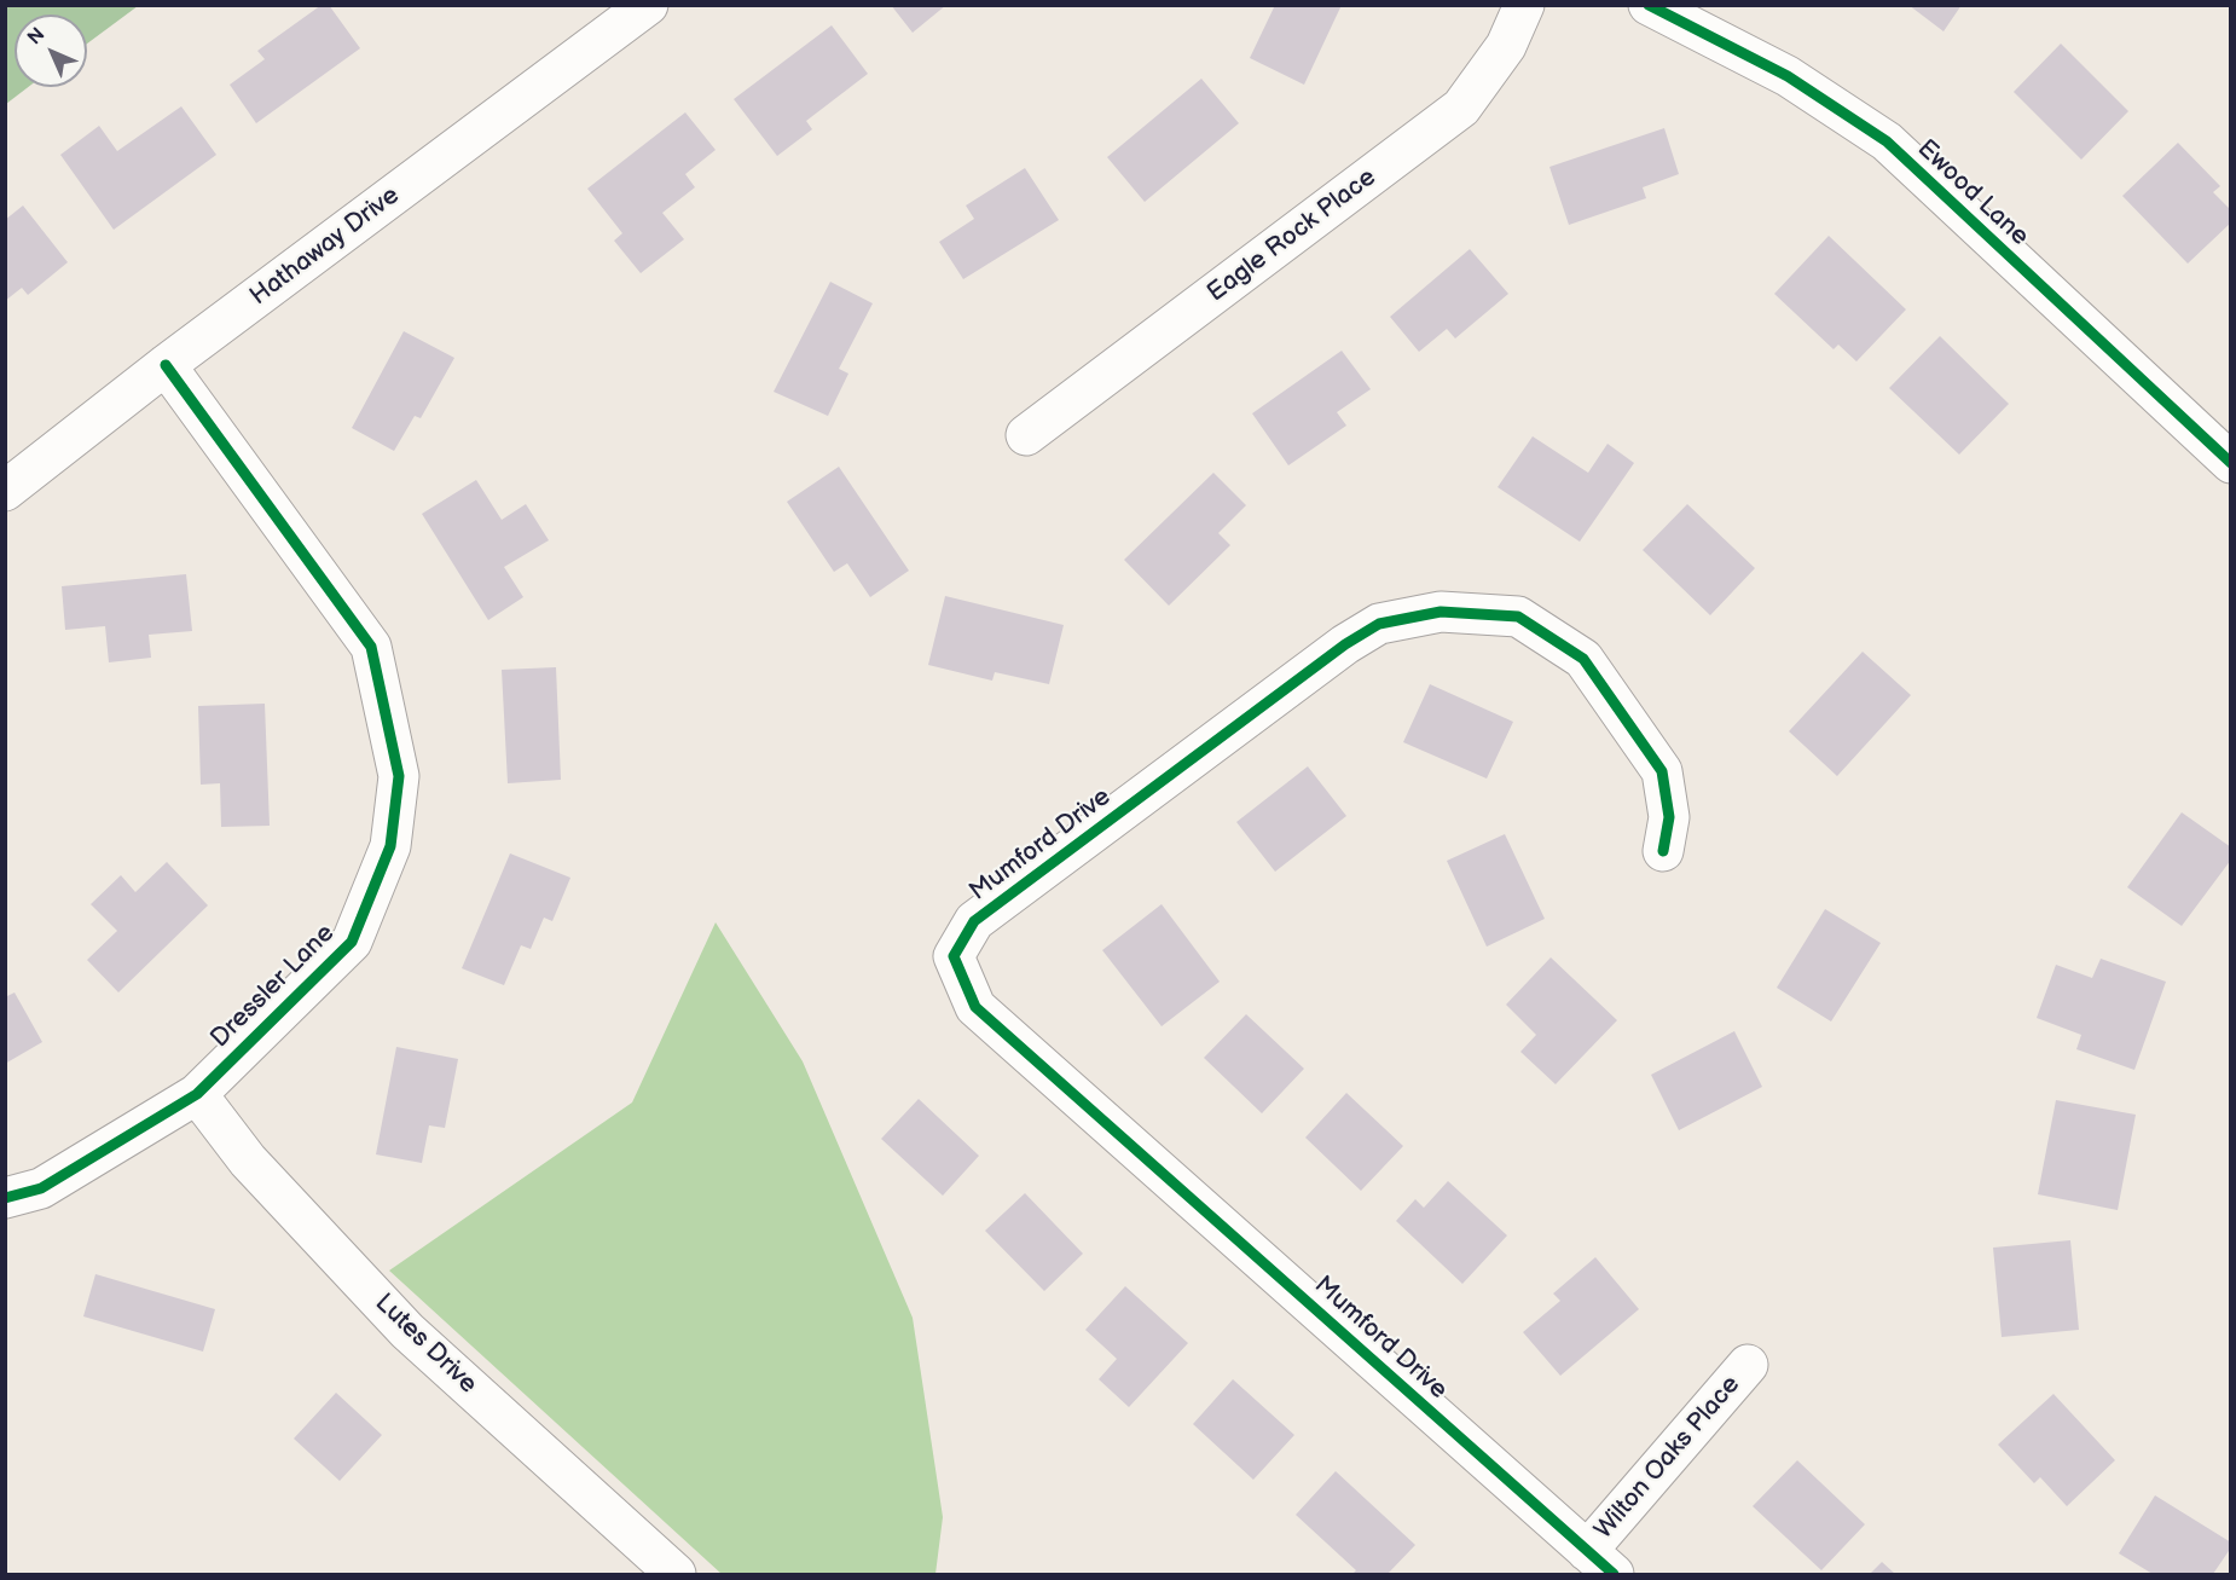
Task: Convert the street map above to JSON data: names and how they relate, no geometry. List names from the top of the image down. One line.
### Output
{"streets":{"street":["Ewood Lane","Eagle Rock Place","Hathaway Drive","Mumford Drive","Dressler Lane","Lutes Drive","Wilton Oaks Place"]},"crossings":[["Hathaway Drive","Dressler Lane"],["Mumford Drive","Wilton Oaks Place"],["Dressler Lane","Lutes Drive"]],"north":"top left"}
